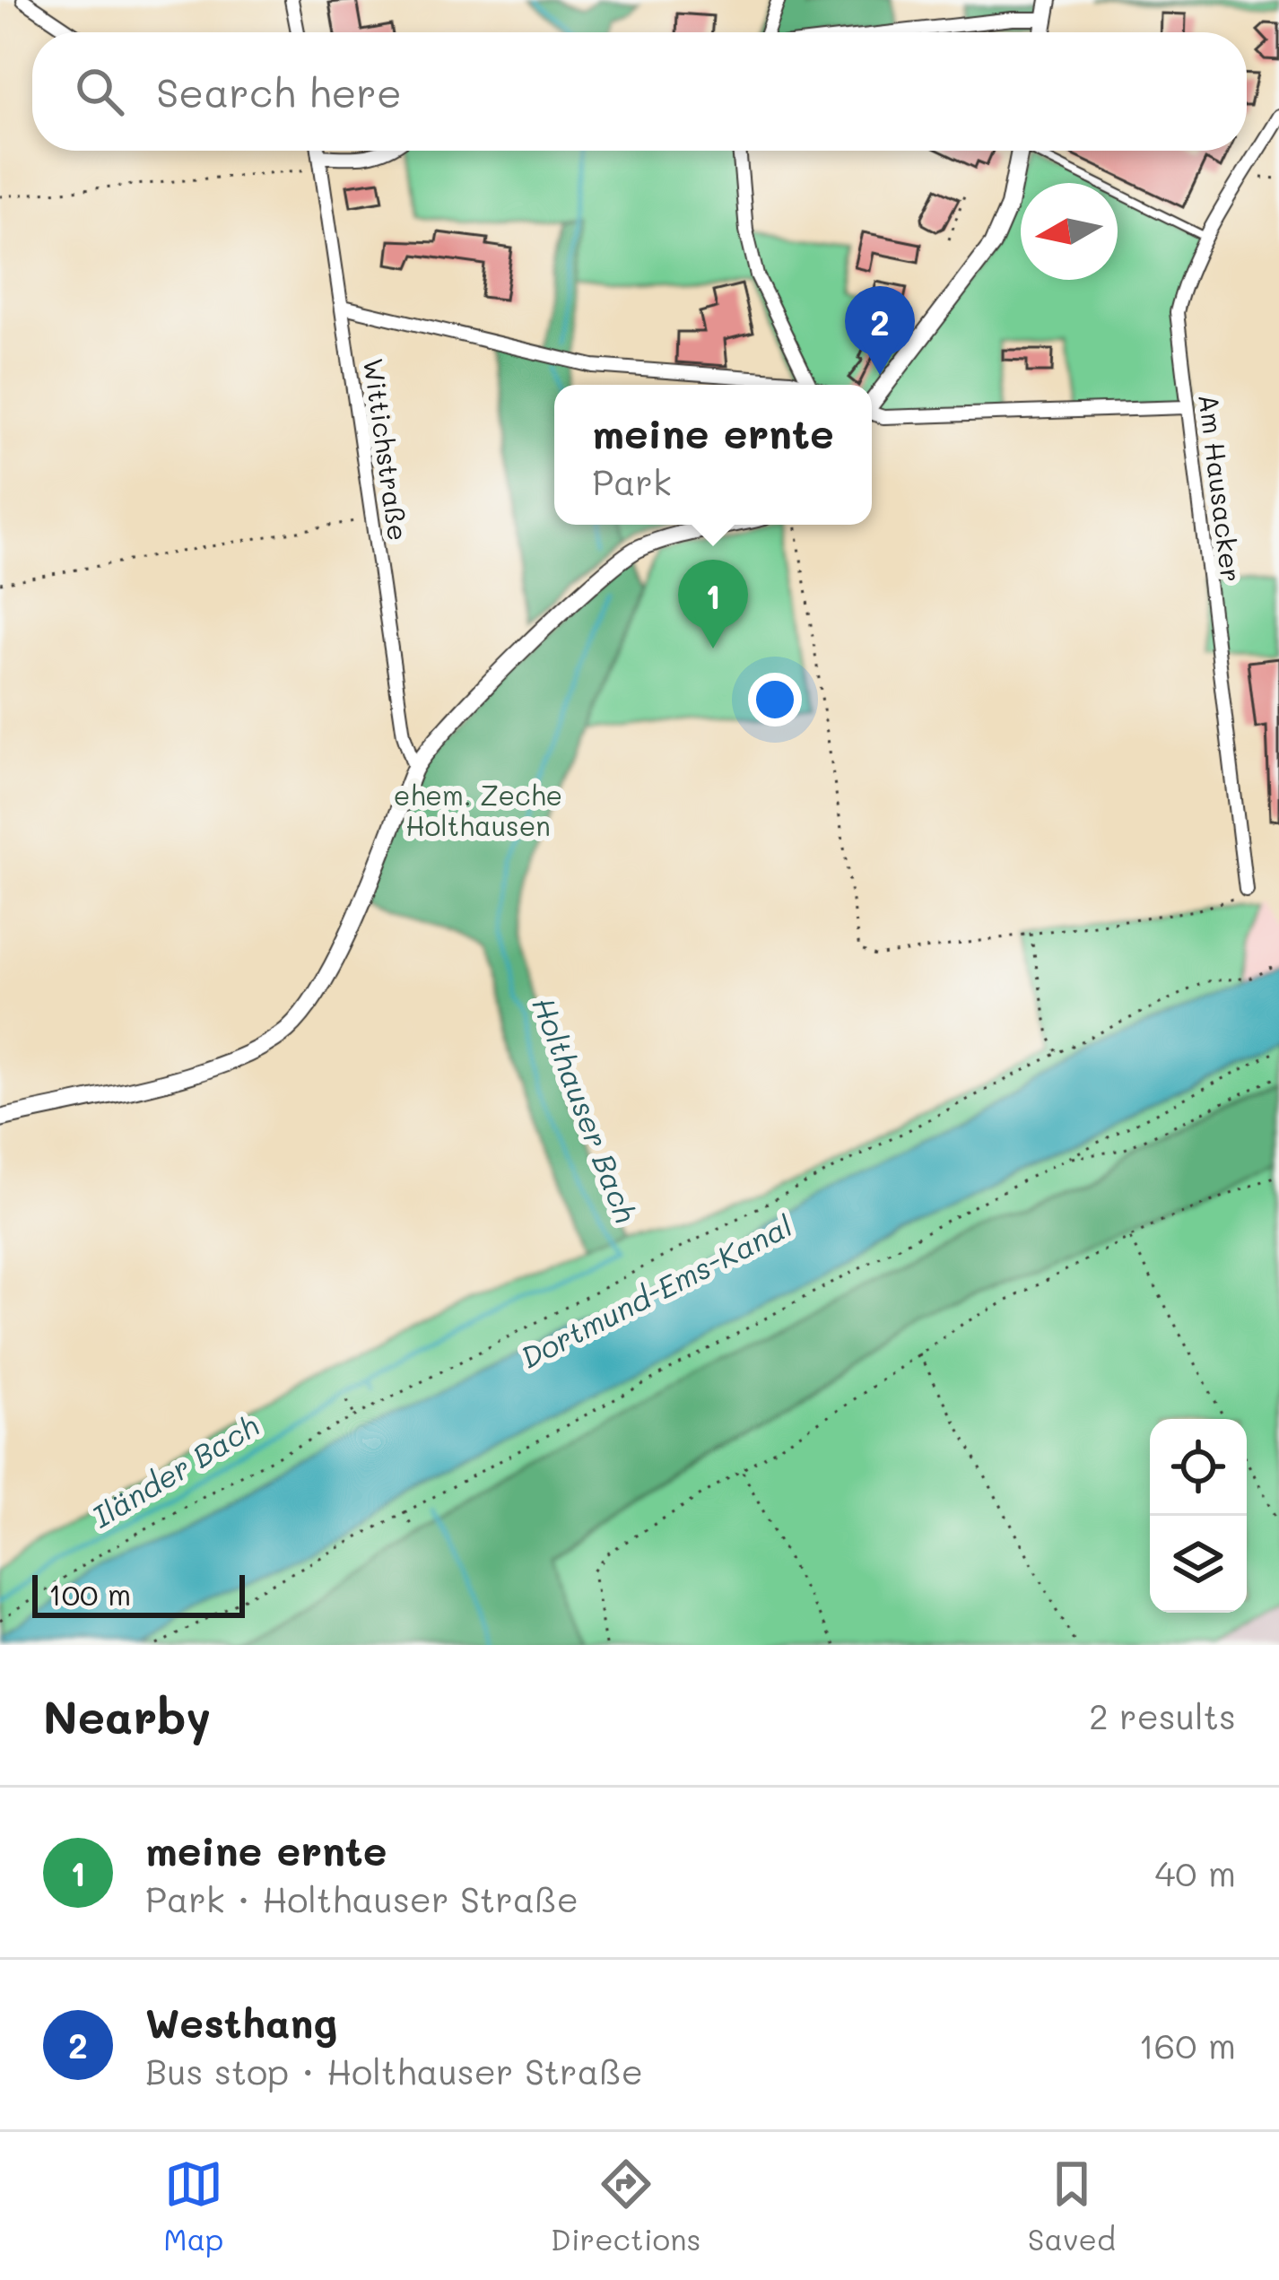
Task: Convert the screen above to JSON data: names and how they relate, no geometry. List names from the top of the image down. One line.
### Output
{"streets":{"street":["Wittichstraße","Am Hausacker"]},"water":["Holthauser Bach","Dortmund-Ems-Kanal","Iländer Bach"],"parks":["ehem. Zeche Holthausen"],"scale_bar":"100 m","north":"left","page":{"search":"Search here","pins":["2","1"],"popup":["meine ernte","Park"],"scale":"100 m","heading":["Nearby","2 results"],"list":[{"mark":"1","name":"meine ernte","note":"Park · Holthauser Straße","value":"40 m"},{"mark":"2","name":"Westhang","note":"Bus stop · Holthauser Straße","value":"160 m"}],"nav":["Map","Directions","Saved"]}}
